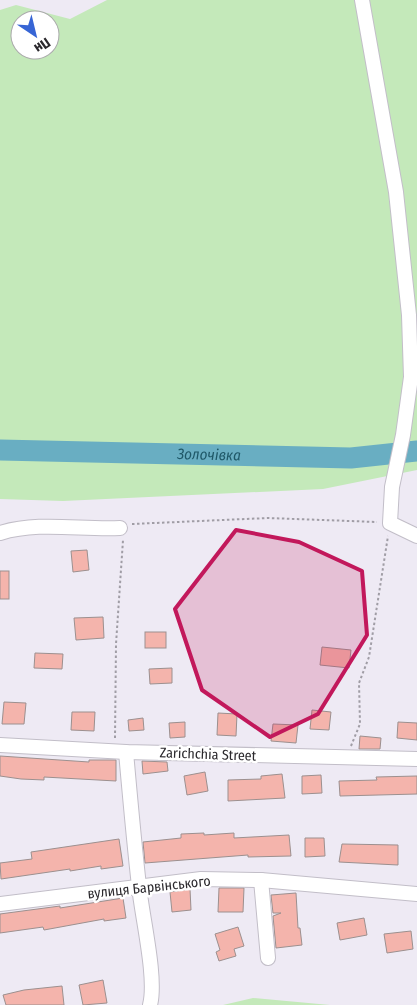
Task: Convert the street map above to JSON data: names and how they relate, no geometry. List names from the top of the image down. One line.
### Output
{"streets":{"street":["Zarichchia Street","вулиця Барвінського"]},"water":["Золочівка"],"north":"bottom right"}
